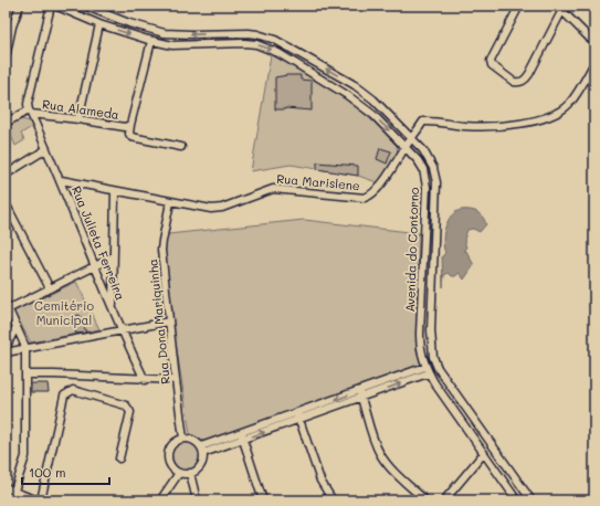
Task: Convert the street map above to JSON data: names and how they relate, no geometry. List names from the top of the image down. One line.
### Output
{"streets":{"street":["Rua Alameda","Rua Marislene","Rua Julieta Ferreira","Avenida do Contorno","Rua Dona Mariquinha"]},"crossings":[["Rua Alameda","Rua Julieta Ferreira"],["Rua Marislene","Rua Julieta Ferreira"],["Rua Marislene","Avenida do Contorno"],["Rua Marislene","Rua Dona Mariquinha"]],"parks":["Cemitério Municipal"],"scale_bar":"100 m"}
